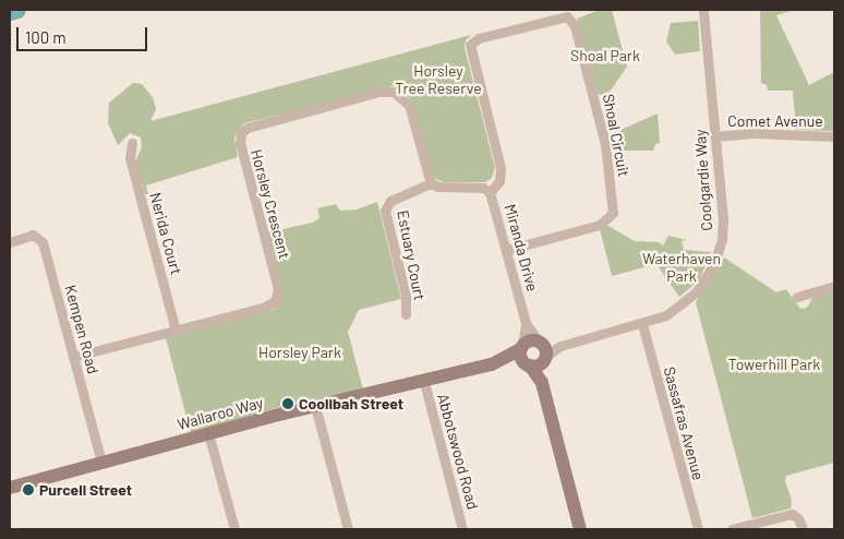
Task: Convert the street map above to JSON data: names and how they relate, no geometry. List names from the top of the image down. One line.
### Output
{"streets":{"street":["Comet Avenue","Shoal Circuit","Coolgardie Way","Horsley Crescent","Nerida Court","Miranda Drive","Estuary Court","Kempen Road","Wallaroo Way","Sassafras Avenue","Abbotswood Road"]},"crossings":[["Comet Avenue","Coolgardie Way"],["Shoal Circuit","Miranda Drive"],["Coolgardie Way","Miranda Drive"],["Coolgardie Way","Wallaroo Way"],["Coolgardie Way","Sassafras Avenue"],["Horsley Crescent","Nerida Court"],["Horsley Crescent","Estuary Court"],["Horsley Crescent","Kempen Road"],["Miranda Drive","Wallaroo Way"],["Kempen Road","Wallaroo Way"],["Wallaroo Way","Abbotswood Road"]],"parks":["Shoal Park","Horsley Tree Reserve","Waterhaven Park","Horsley Park","Towerhill Park"],"places":["Coolibah Street","Purcell Street"],"scale_bar":"100 m"}
